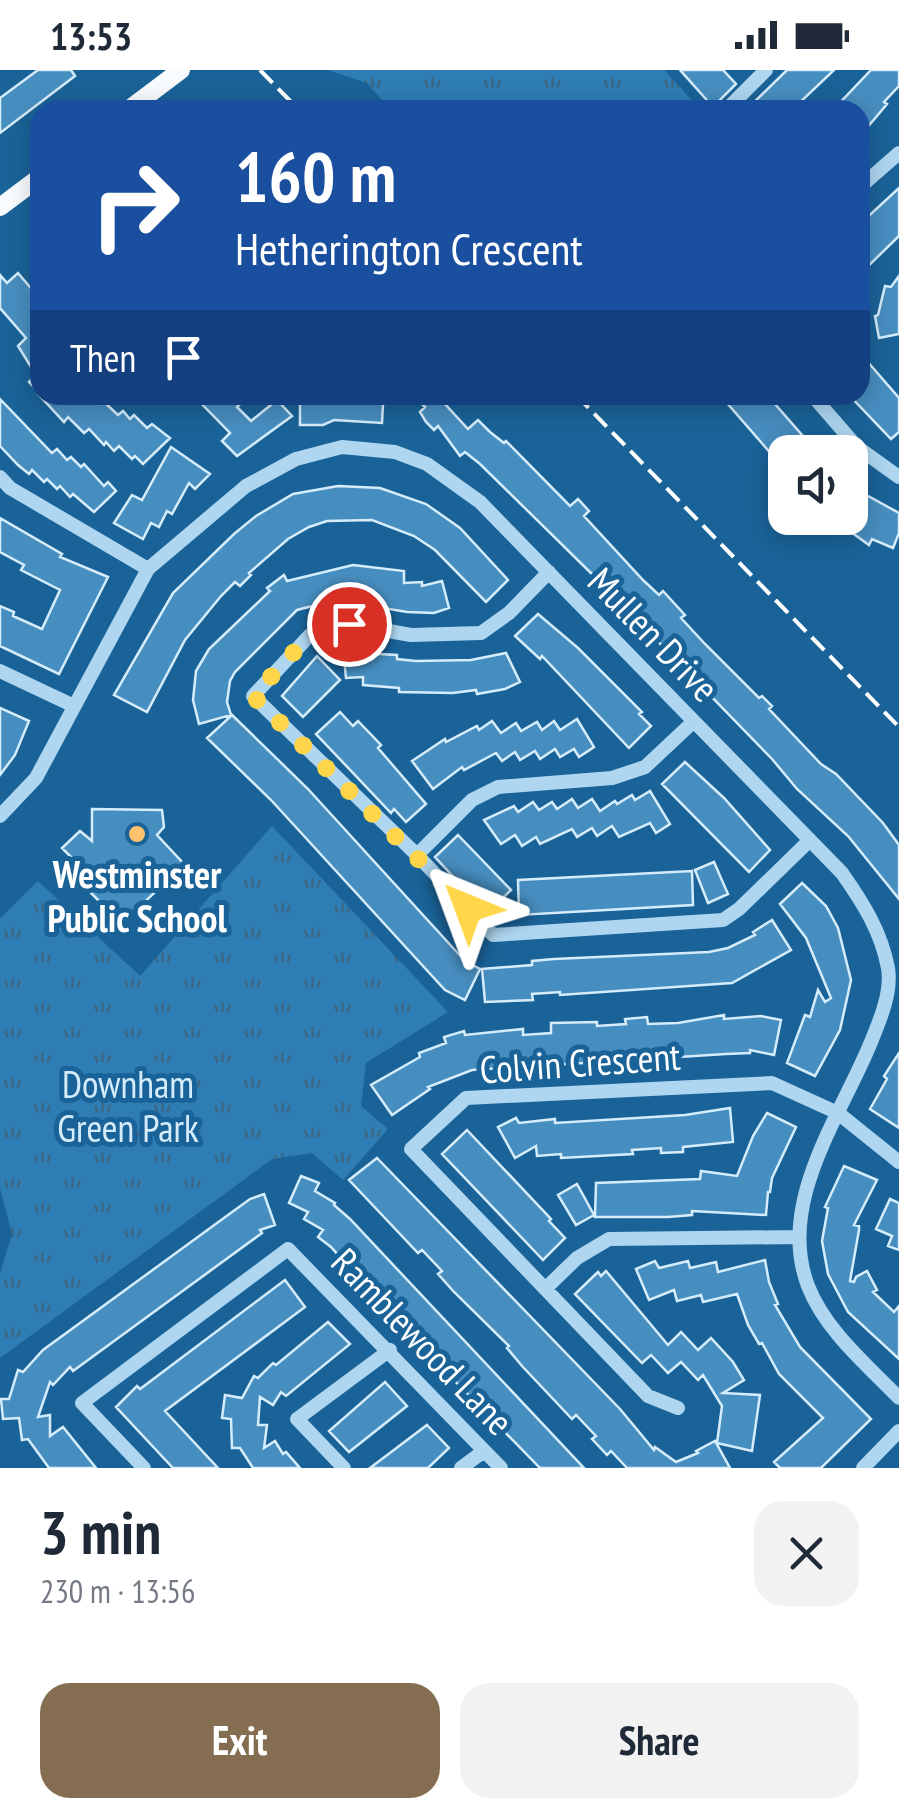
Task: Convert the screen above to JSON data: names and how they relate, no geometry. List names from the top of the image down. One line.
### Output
{"streets":{"street":["Mullen Drive","Colvin Crescent","Ramblewood Lane"]},"crossings":[["Mullen Drive","Colvin Crescent"]],"parks":["Downham Green Park"],"places":["Westminster Public School"],"page":{"status":"13:53","turn":["160 m","Hetherington Crescent"],"then":"Then","heading":["3 min","230 m · 13:56"],"buttons":["Exit","Share"]}}
